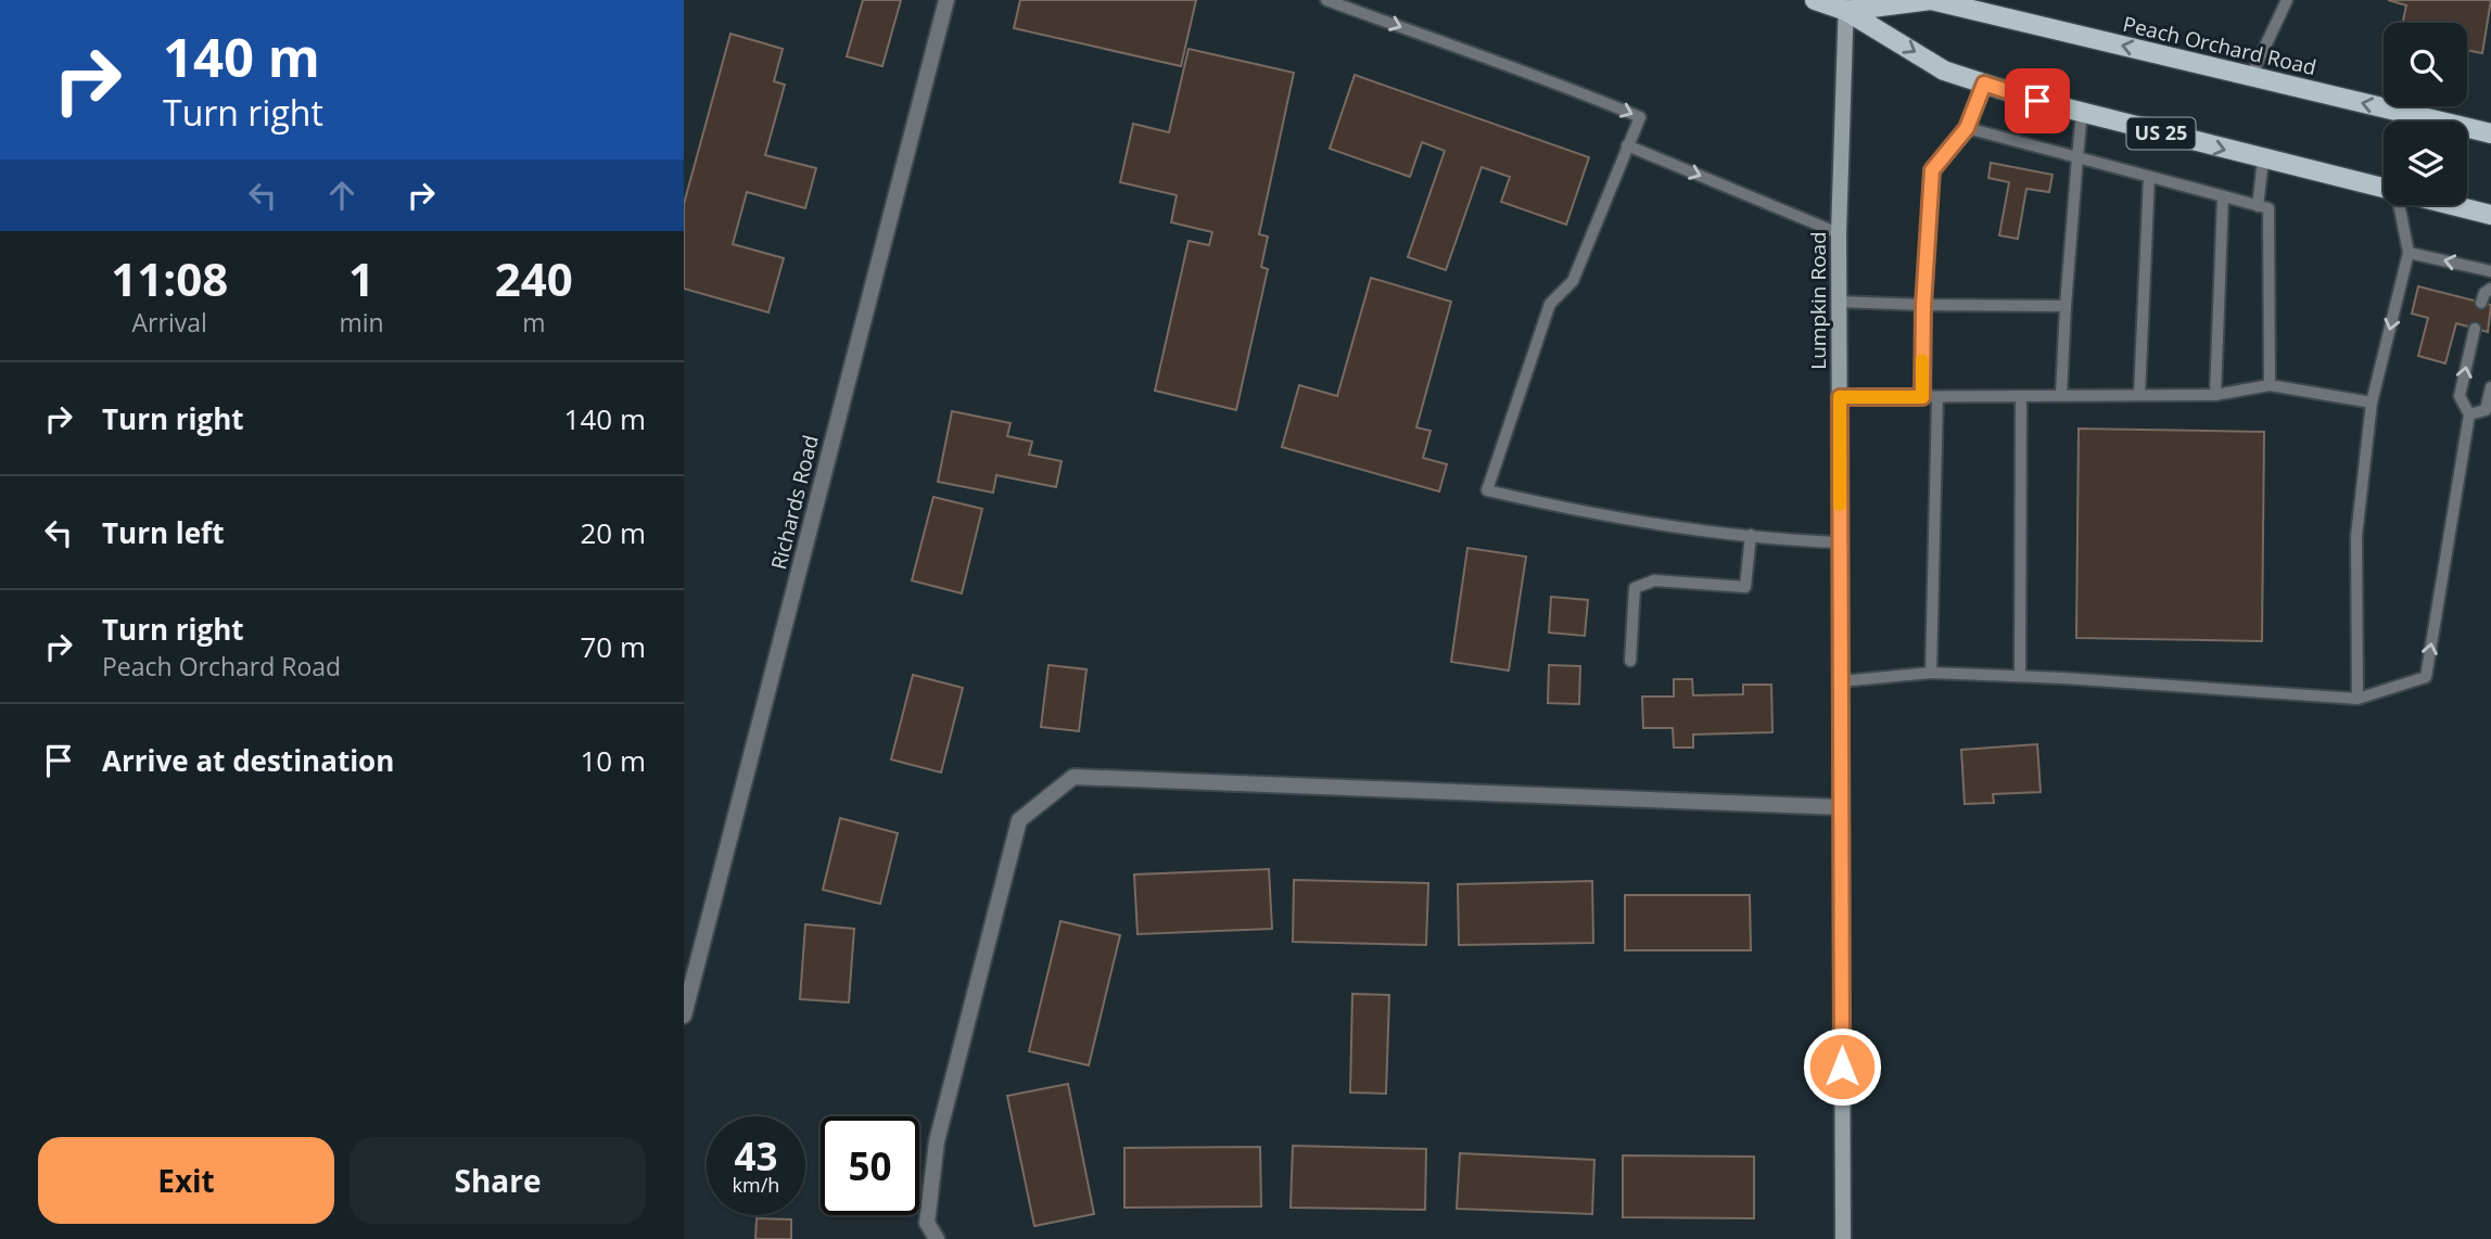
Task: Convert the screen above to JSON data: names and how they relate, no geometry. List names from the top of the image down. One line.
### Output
{"streets":{"main road":["Peach Orchard Road","US 25","Lumpkin Road"],"street":["Richards Road"]},"crossings":[["Peach Orchard Road","Lumpkin Road"]],"page":{"turn":["140 m","Turn right"],"eta":["11:08","Arrival","1","min","240","m"],"list":[{"name":"Turn right","value":"140 m"},{"name":"Turn left","value":"20 m"},{"name":"Turn right","note":"Peach Orchard Road","value":"70 m"},{"name":"Arrive at destination","value":"10 m"}],"speed":"43 km/h","limit":"50","buttons":["Exit","Share"]}}
